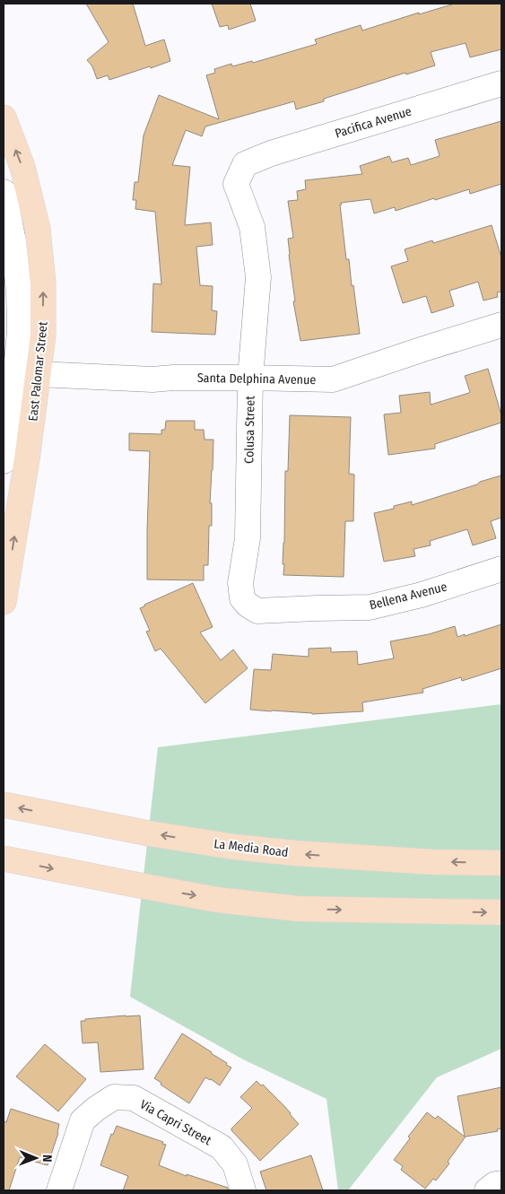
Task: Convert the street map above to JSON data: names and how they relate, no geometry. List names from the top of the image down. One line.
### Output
{"streets":{"main road":["East Palomar Street","La Media Road"],"street":["Pacifica Avenue","Santa Delphina Avenue","Colusa Street","Bellena Avenue","Via Capri Street"]},"crossings":[["Pacifica Avenue","Colusa Street"],["East Palomar Street","Santa Delphina Avenue"],["Santa Delphina Avenue","Colusa Street"],["Colusa Street","Bellena Avenue"]],"one_way":["East Palomar Street"],"north":"right"}
